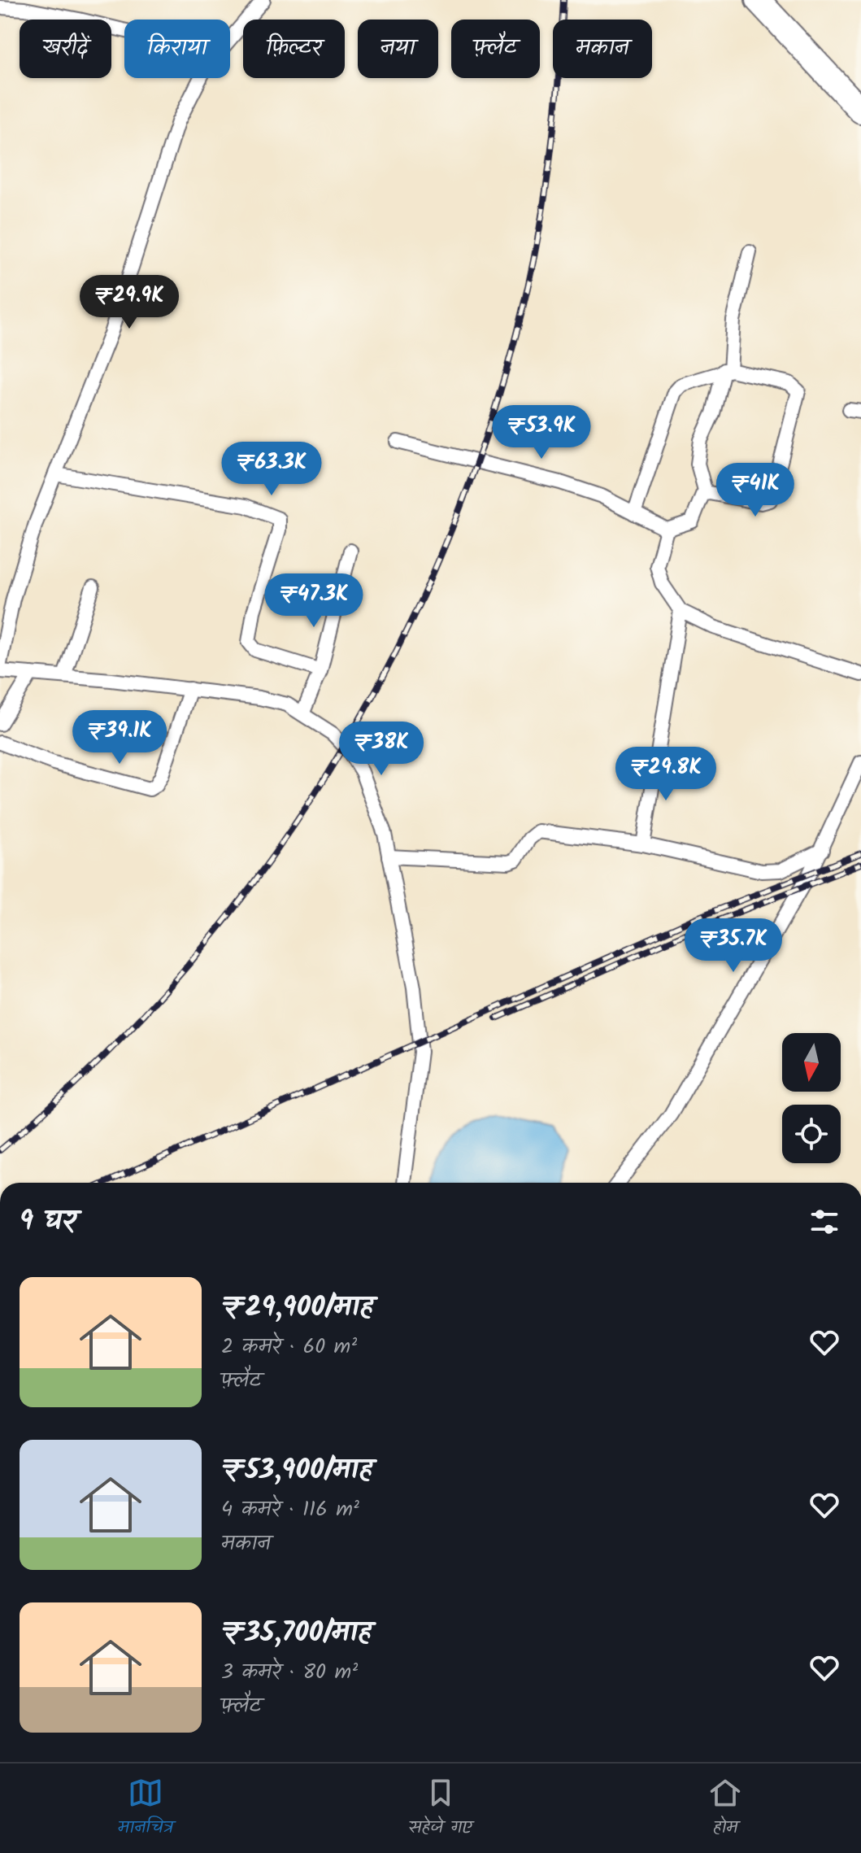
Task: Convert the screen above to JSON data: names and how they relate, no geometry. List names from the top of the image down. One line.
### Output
{"north":"bottom","page":{"chip":["खरीदें","किराया","फ़िल्टर","नया","फ़्लैट","मकान"],"price":["₹29.9K","₹53.9K","₹63.3K","₹41K","₹47.3K","₹39.1K","₹38K","₹29.8K","₹35.7K"],"heading":"9 घर","list":[{"name":"₹29,900/माह","note":"2 कमरे · 60 m² · फ़्लैट"},{"name":"₹53,900/माह","note":"4 कमरे · 116 m² · मकान"},{"name":"₹35,700/माह","note":"3 कमरे · 80 m² · फ़्लैट"}],"tabs":["मानचित्र","सहेजे गए","होम"]}}
